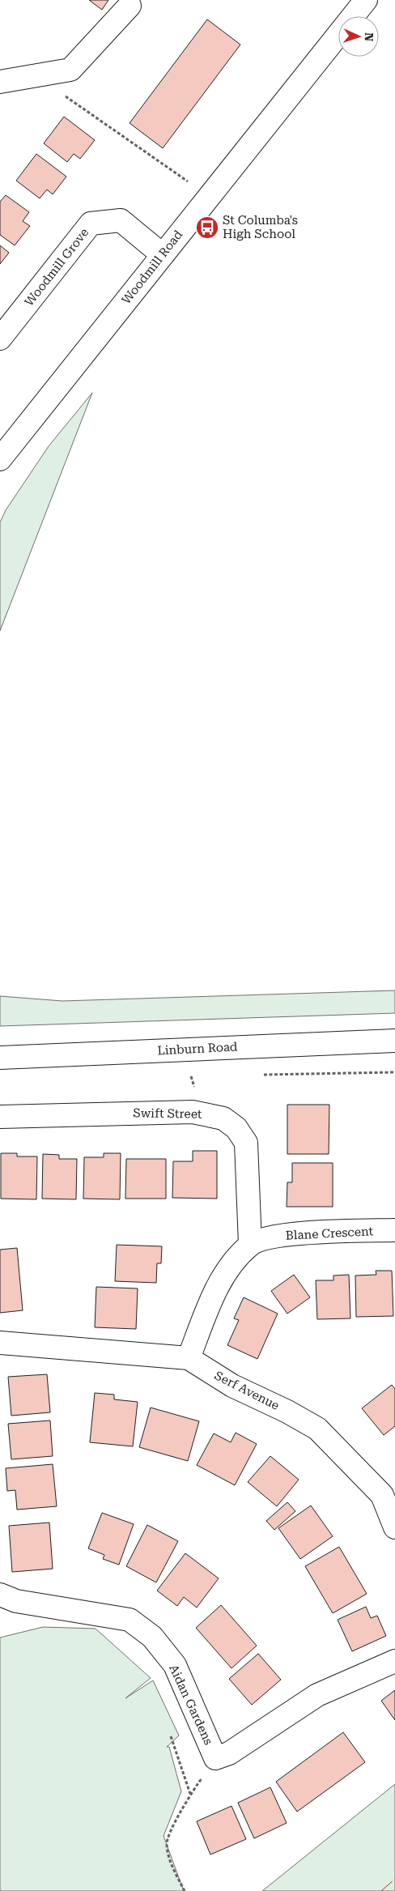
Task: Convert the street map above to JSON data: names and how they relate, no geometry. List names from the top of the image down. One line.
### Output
{"streets":{"street":["Woodmill Grove","Woodmill Road","Linburn Road","Swift Street","Blane Crescent","Serf Avenue","Aidan Gardens"]},"crossings":[["Woodmill Grove","Woodmill Road"],["Swift Street","Blane Crescent"]],"places":{"bus stop":["St Columba's High School"]},"north":"right"}
